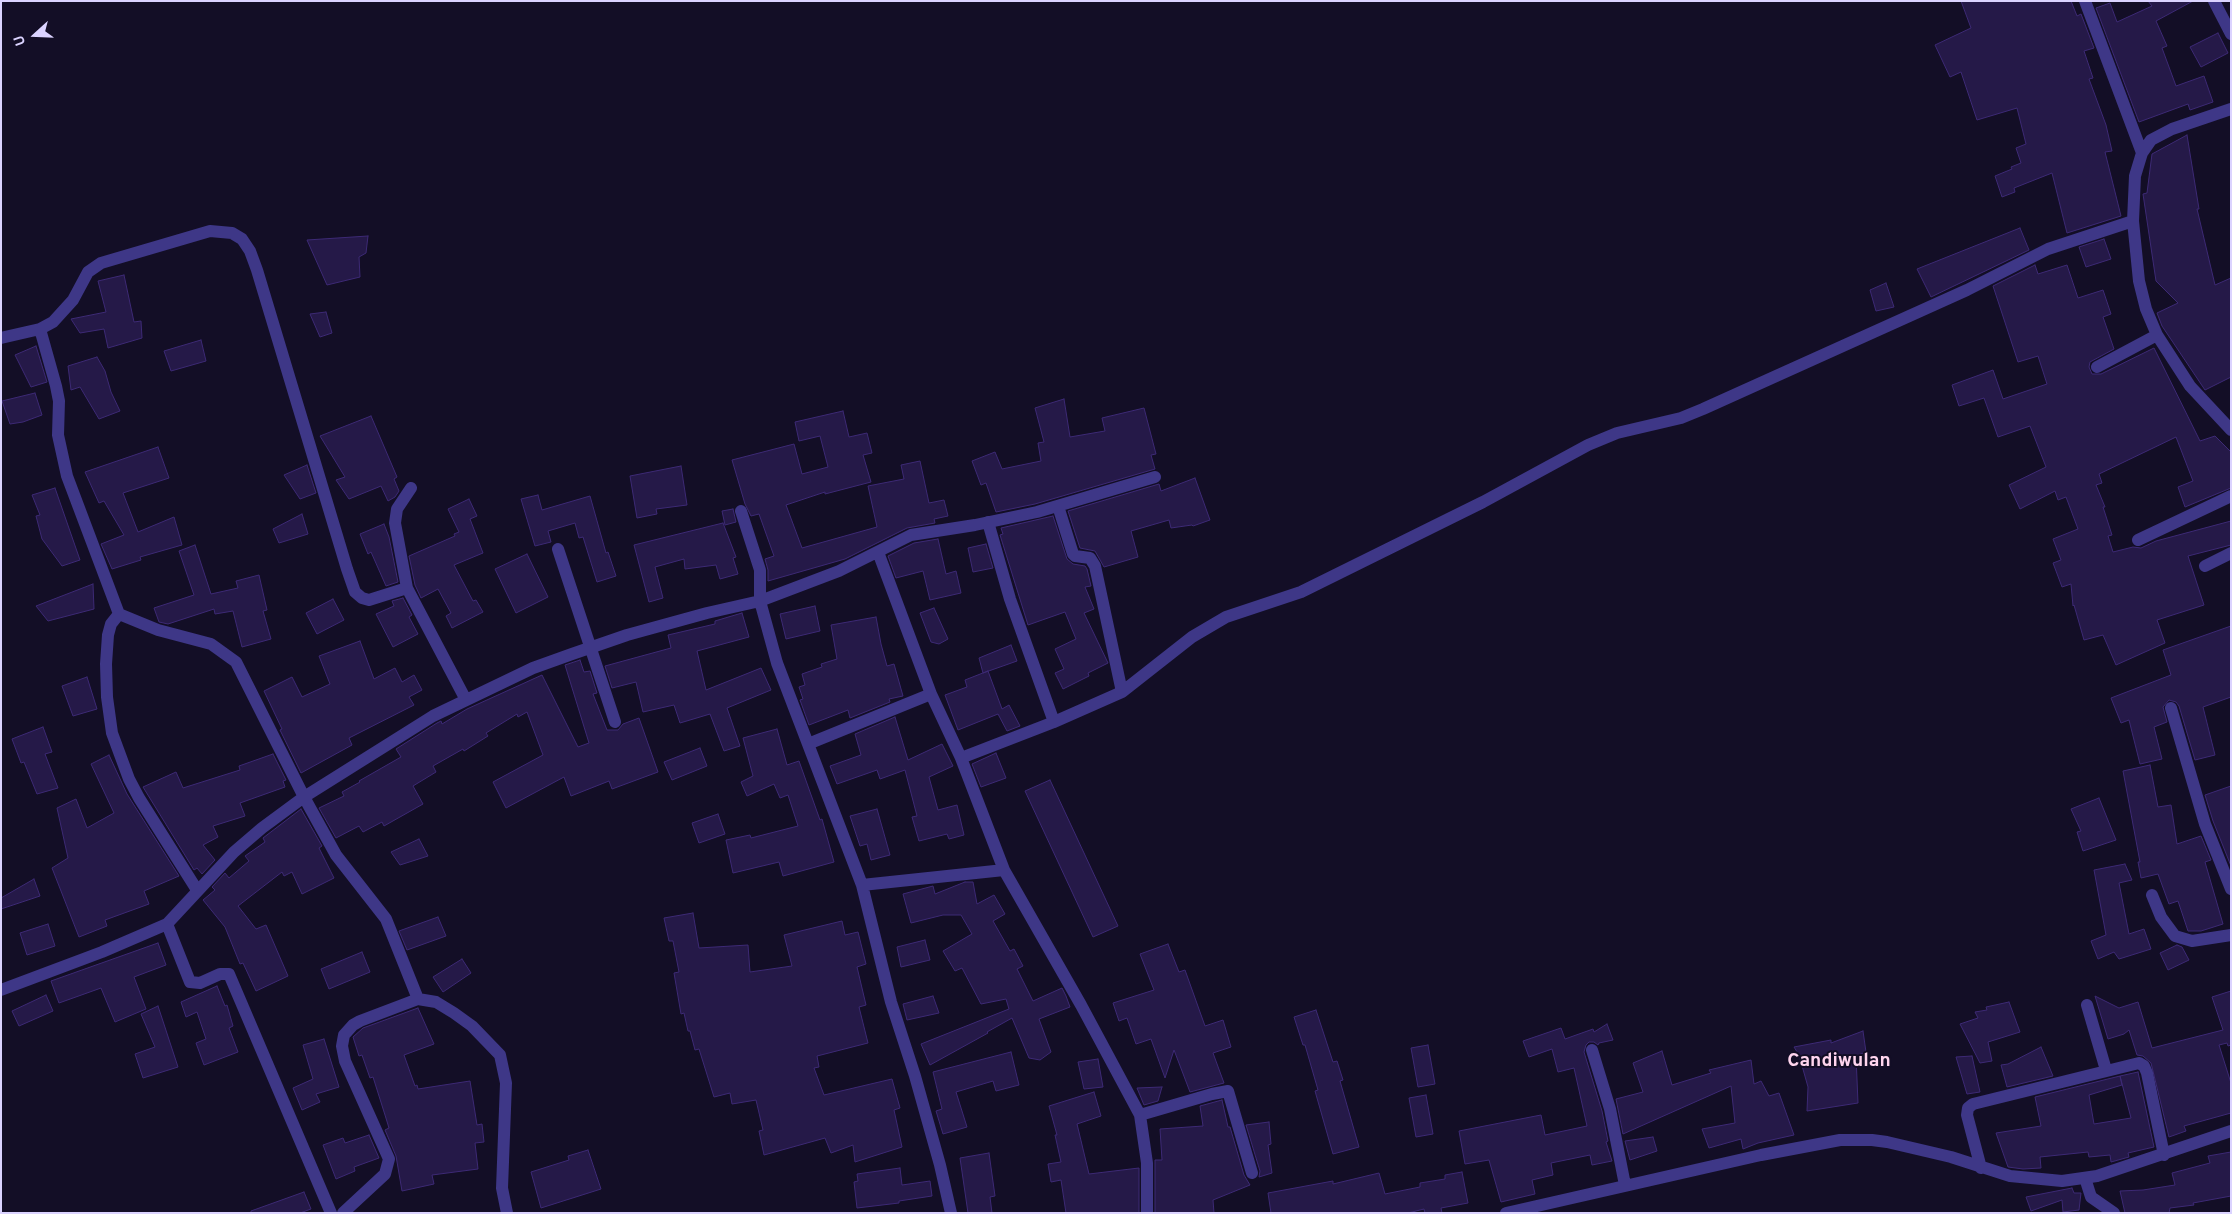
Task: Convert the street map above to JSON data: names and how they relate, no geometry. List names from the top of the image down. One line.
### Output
{"districts":["Candiwulan"],"north":"left"}
